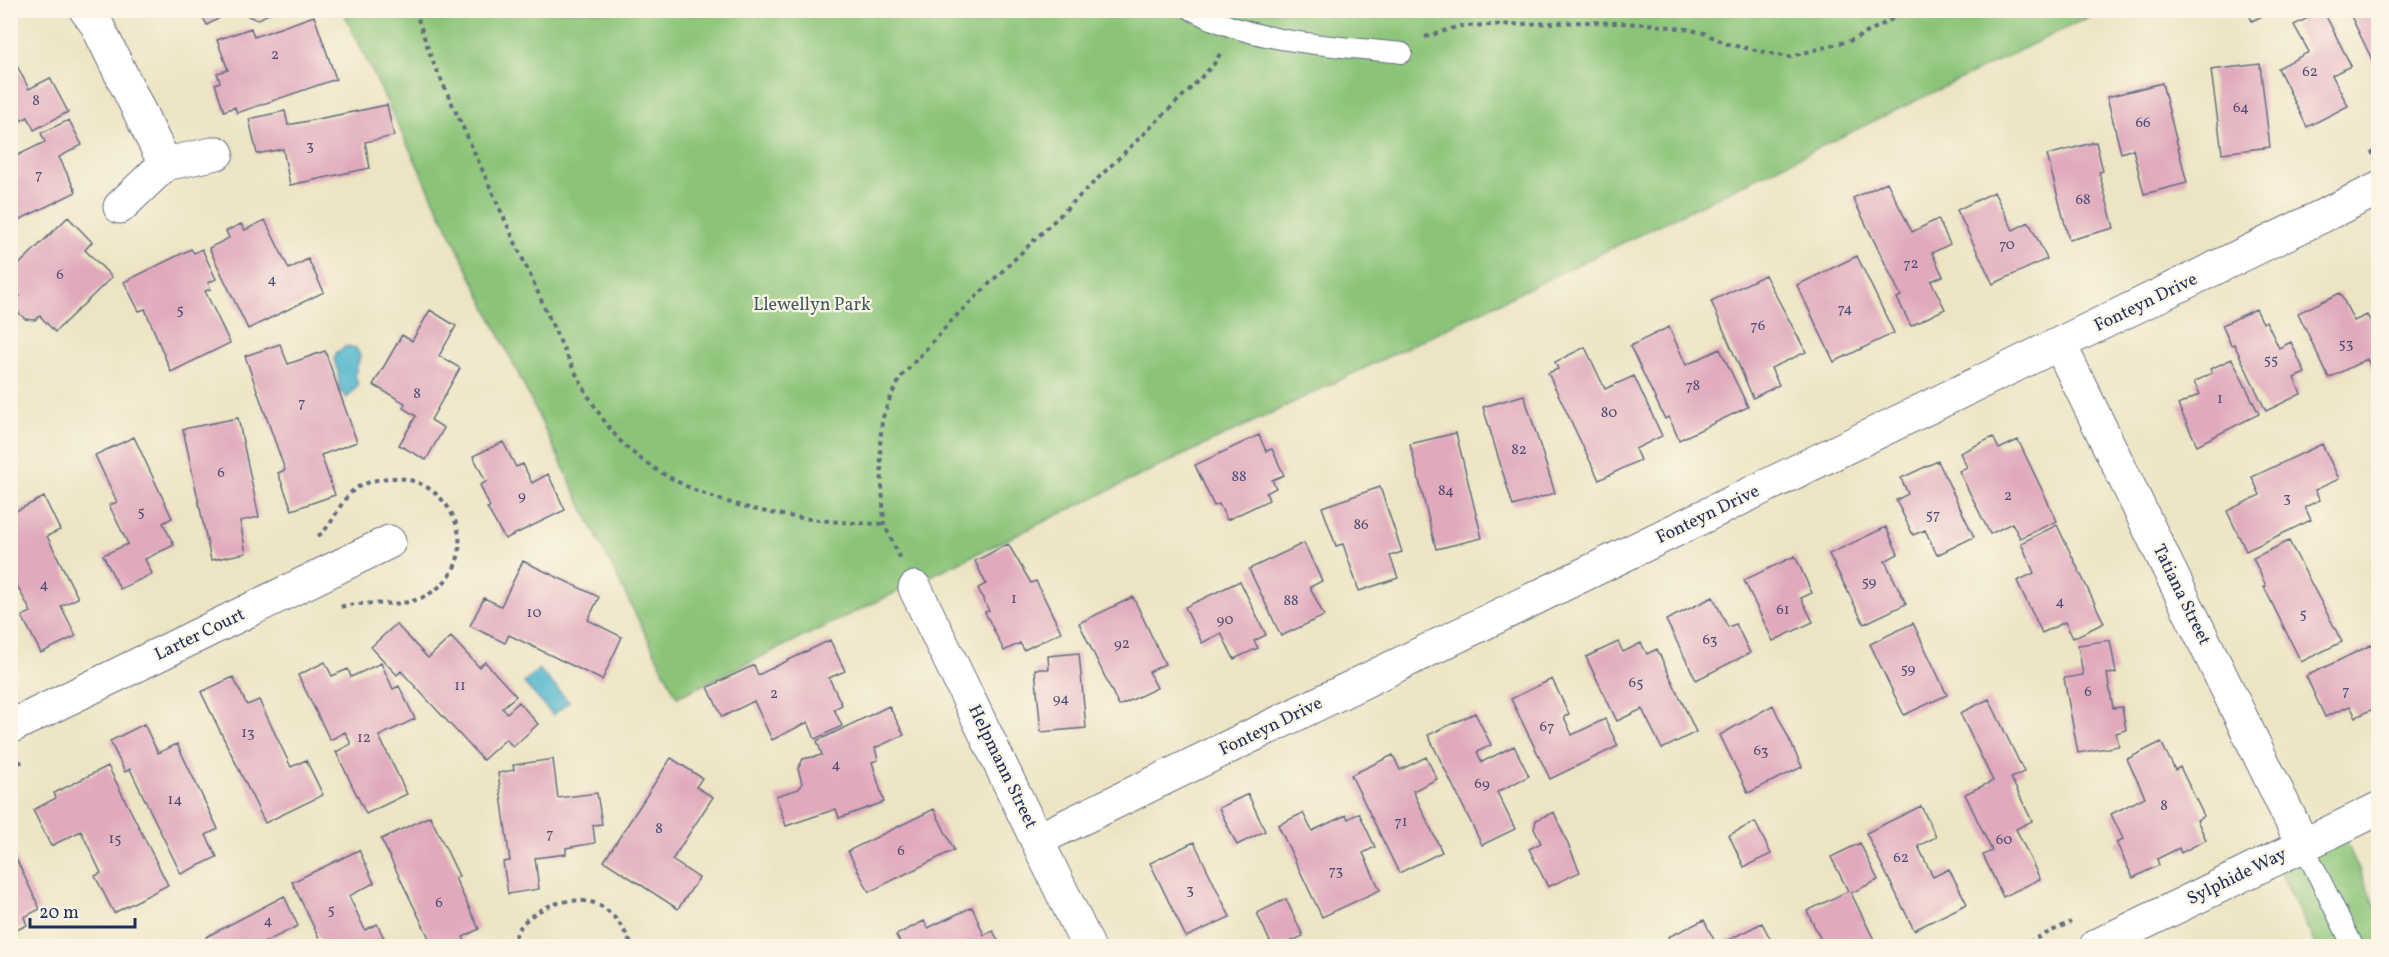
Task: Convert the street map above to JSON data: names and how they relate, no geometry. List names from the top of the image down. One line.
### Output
{"streets":{"street":["Fonteyn Drive","Tatiana Street","Larter Court","Helpmann Street","Sylphide Way"]},"crossings":[["Fonteyn Drive","Tatiana Street"],["Fonteyn Drive","Helpmann Street"],["Tatiana Street","Sylphide Way"]],"parks":["Llewellyn Park"],"house_numbers":["2","62","8","64","66","3","7","68","70","72","6","4","74","5","76","53","55","78","8","1","7","80","82","6","88","84","9","2","3","5","57","86","59","4","1","88","4","61","10","5","90","63","92","59","65","11","7","6","2","94","67","13","12","63","4","69","14","8","71","8","7","15","60","6","62","73","3","6","5","4"],"scale_bar":"20 m"}
